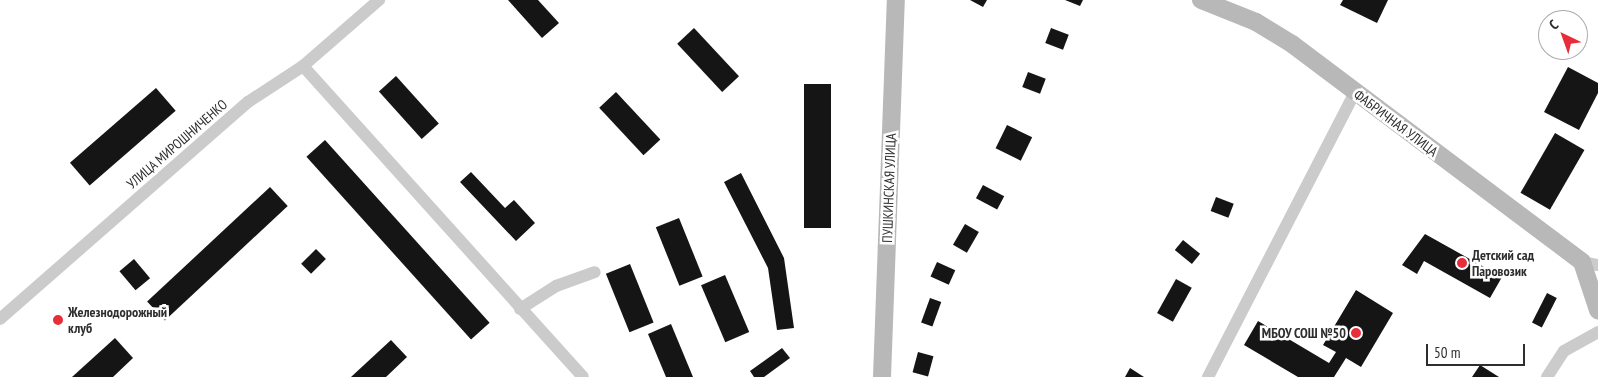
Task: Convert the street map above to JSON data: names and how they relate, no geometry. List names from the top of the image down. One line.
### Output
{"streets":{"main road":["ФАБРИЧНАЯ УЛИЦА","ПУШКИНСКАЯ УЛИЦА"],"street":["УЛИЦА МИРОШНИЧЕНКО"]},"places":["Детский сад Паровозик","Железнодорожный клуб","МБОУ СОШ №50"],"scale_bar":"50 m","north":"top left"}
